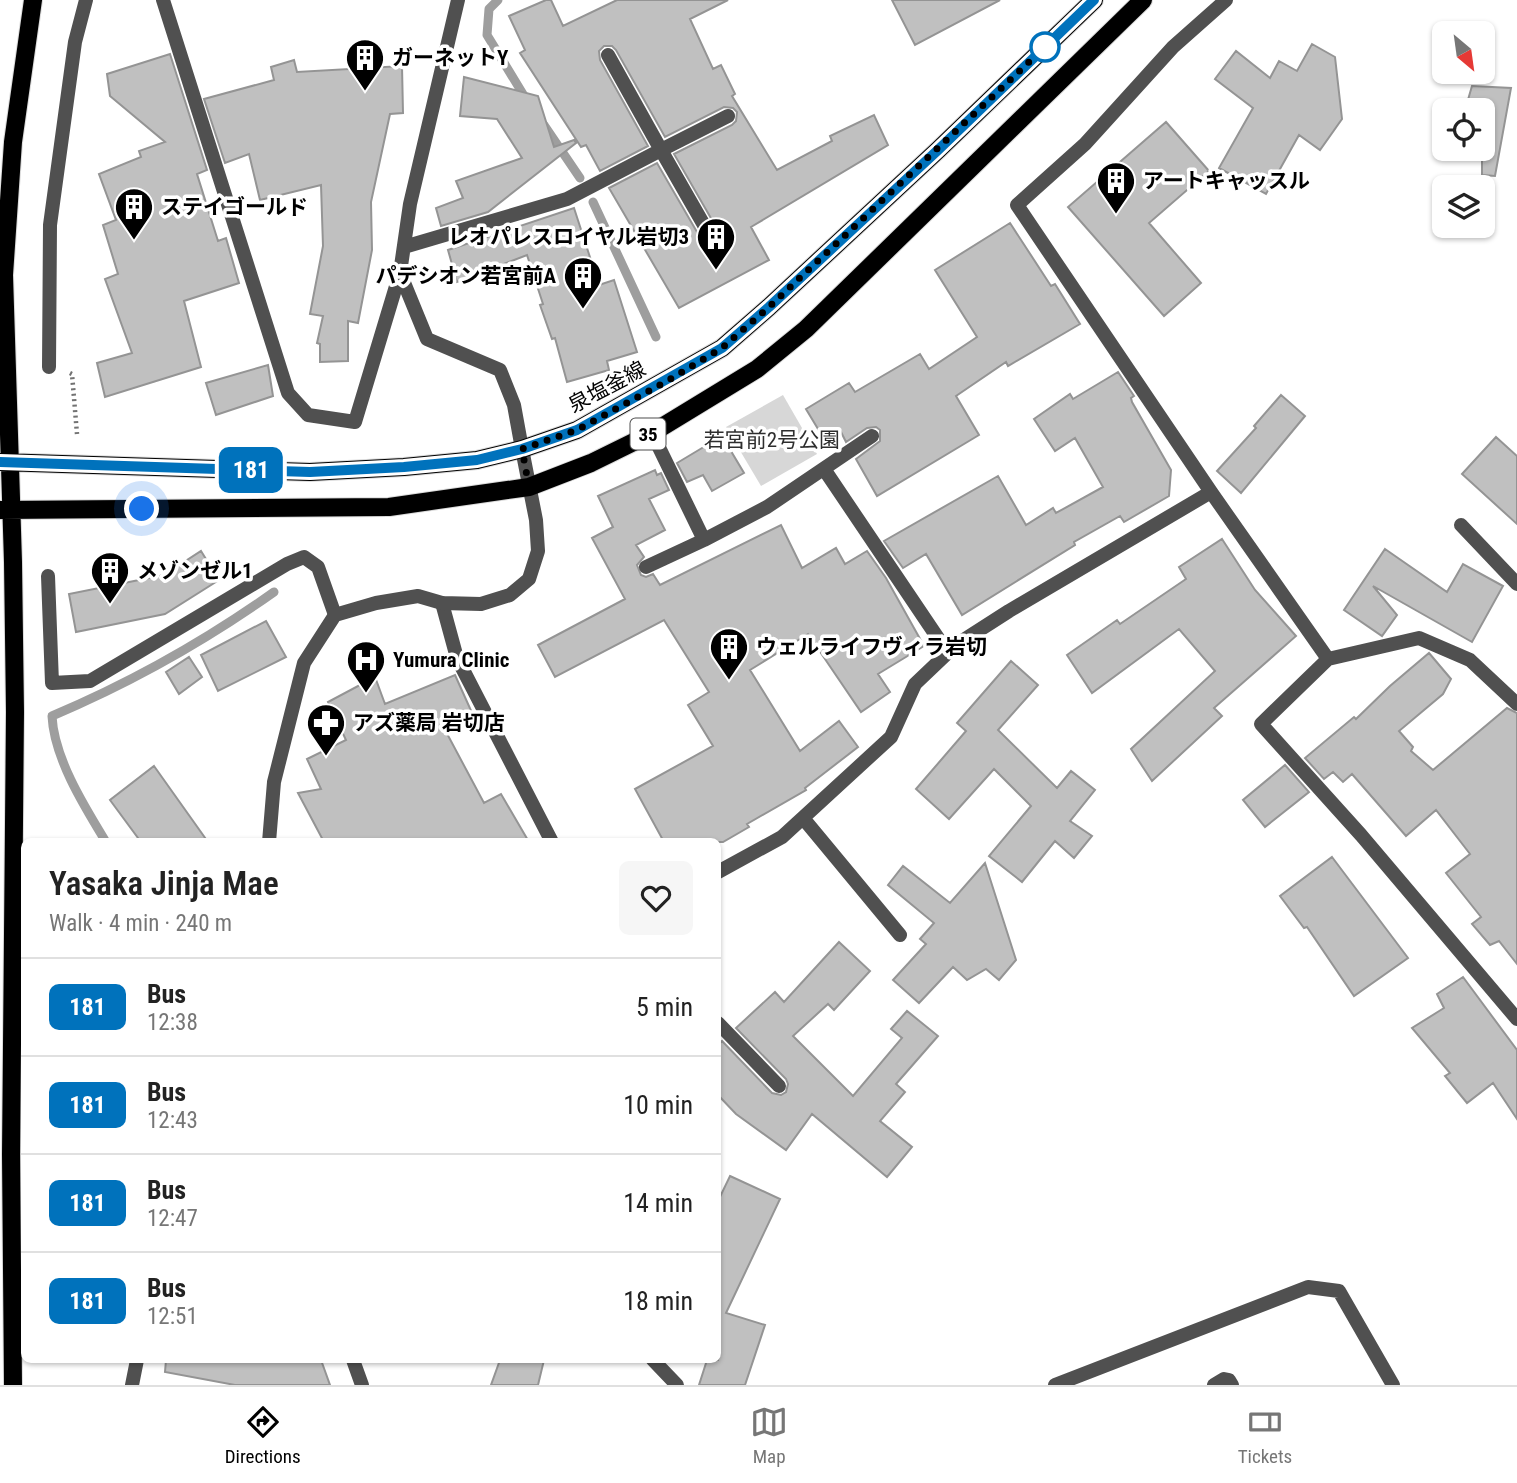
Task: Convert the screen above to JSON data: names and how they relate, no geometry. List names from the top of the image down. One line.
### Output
{"streets":{"main road":["泉塩釜線","35"]},"parks":["若宮前2号公園"],"places":{"building":["ガーネットY","アートキャッスル","ステイゴールド","レオパレスロイヤル岩切3","パデシオン若宮前A","メゾンゼル1","ウェルライフヴィラ岩切"],"hospital":["Yumura Clinic"],"pharmacy":["アズ薬局 岩切店"]},"lines":["bus line 181"],"north":"bottom right","page":{"on_map":"181","heading":["Yasaka Jinja Mae","Walk · 4 min · 240 m"],"list":[{"mark":"181","name":"Bus","note":"12:38","value":"5 min"},{"mark":"181","name":"Bus","note":"12:43","value":"10 min"},{"mark":"181","name":"Bus","note":"12:47","value":"14 min"},{"mark":"181","name":"Bus","note":"12:51","value":"18 min"}],"tabs":["Directions","Map","Tickets"]}}
